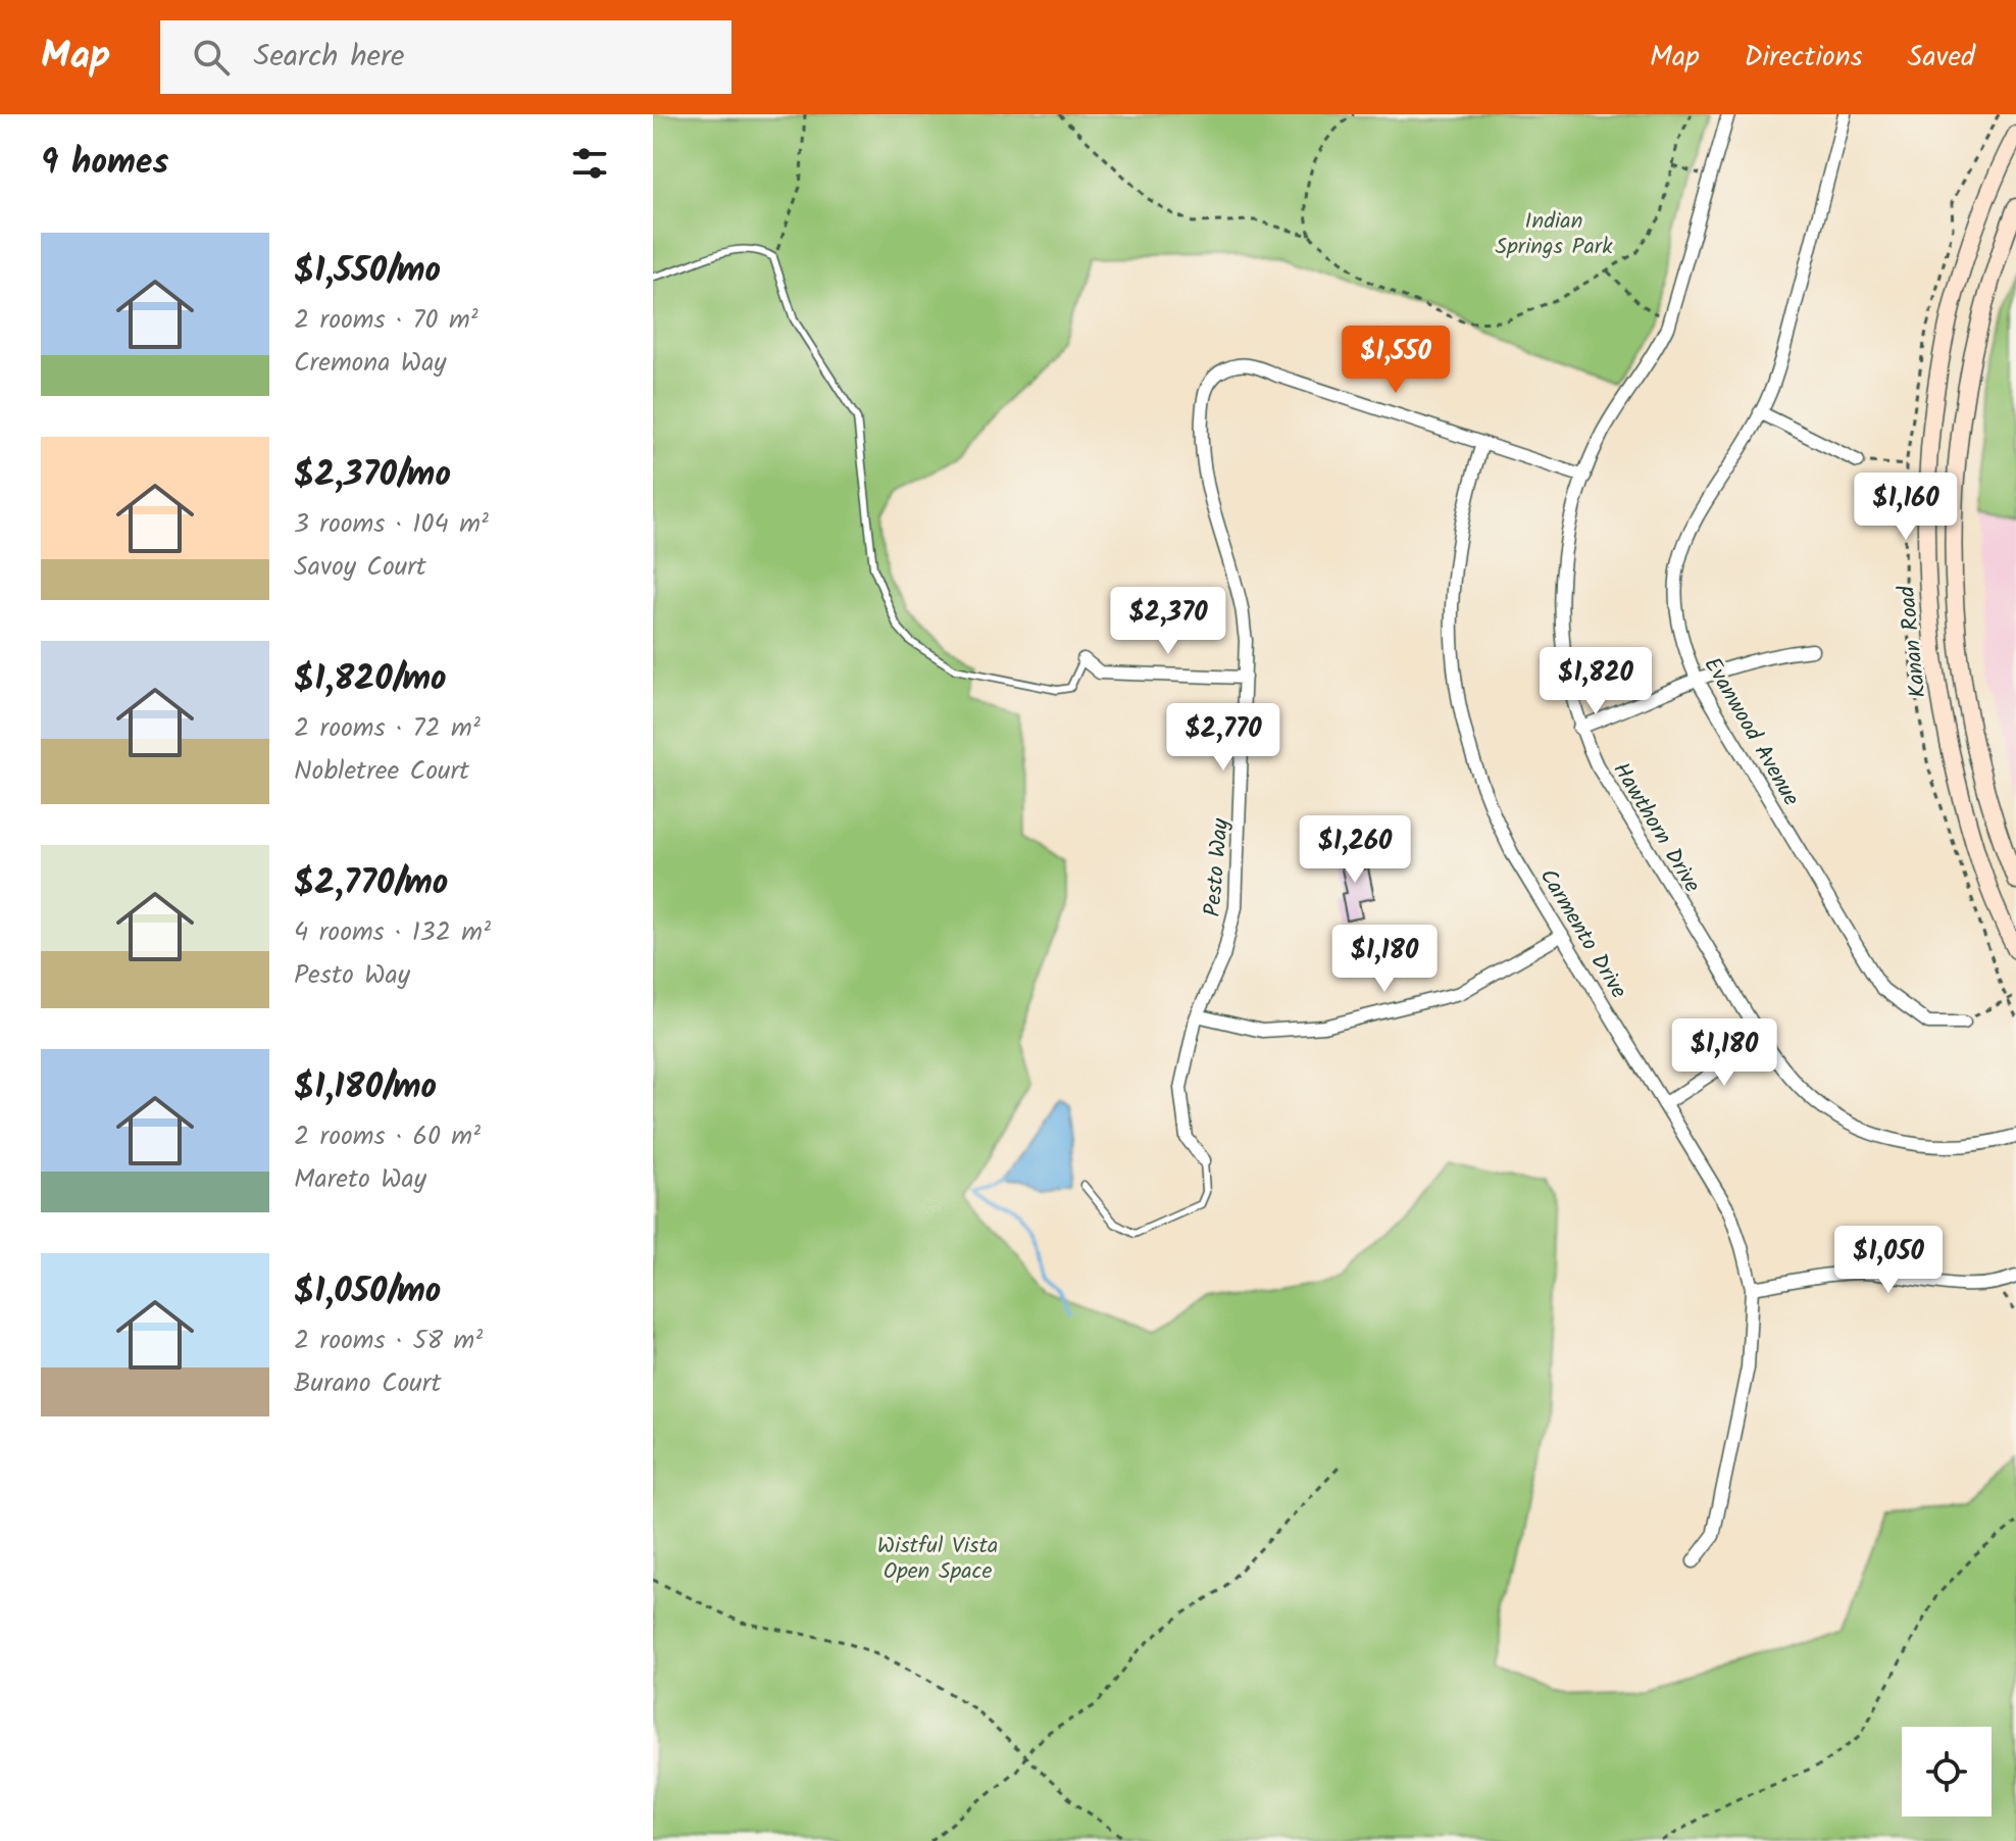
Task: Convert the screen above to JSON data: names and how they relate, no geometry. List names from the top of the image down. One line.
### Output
{"streets":{"main road":["Kanan Road"],"street":["Evanwood Avenue","Hawthorn Drive","Pesto Way","Carmento Drive"]},"crossings":[["Pesto Way","Carmento Drive"]],"parks":["Indian Springs Park","Wistful Vista Open Space"],"page":{"header":"Map","search":"Search here","nav":["Map","Directions","Saved"],"heading":"9 homes","list":[{"name":"$1,550/mo","note":"2 rooms · 70 m² · Cremona Way"},{"name":"$2,370/mo","note":"3 rooms · 104 m² · Savoy Court"},{"name":"$1,820/mo","note":"2 rooms · 72 m² · Nobletree Court"},{"name":"$2,770/mo","note":"4 rooms · 132 m² · Pesto Way"},{"name":"$1,180/mo","note":"2 rooms · 60 m² · Mareto Way"},{"name":"$1,050/mo","note":"2 rooms · 58 m² · Burano Court"}],"price":["$1,550","$1,160","$2,370","$1,820","$2,770","$1,260","$1,180","$1,180","$1,050"]}}
